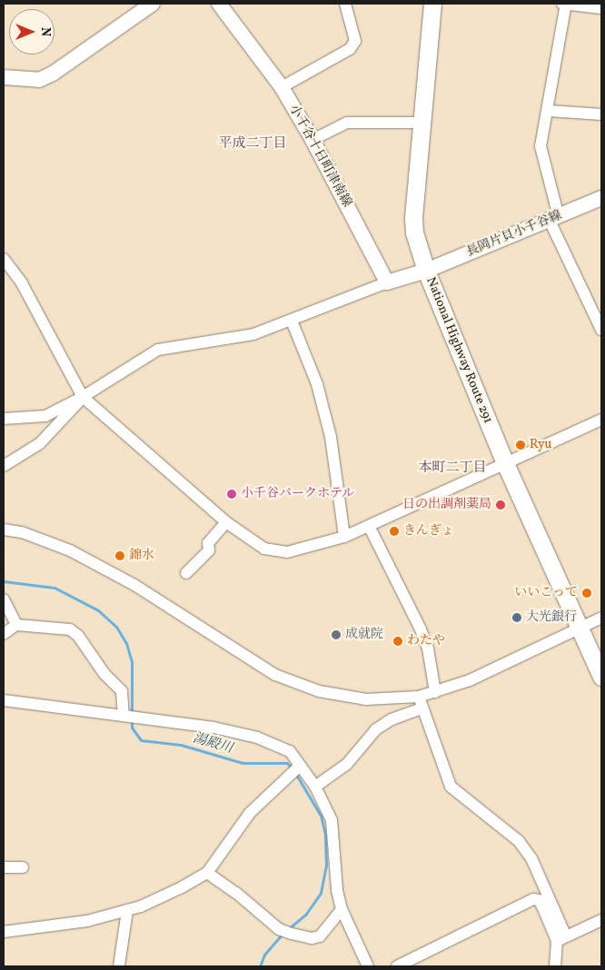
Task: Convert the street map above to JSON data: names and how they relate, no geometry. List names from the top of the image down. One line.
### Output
{"streets":{"highway":["National Highway Route 291"],"main road":["小千谷十日町津南線","長岡片貝小千谷線"]},"crossings":[["長岡片貝小千谷線","National Highway Route 291"]],"districts":["平成二丁目","本町二丁目"],"water":["湯殿川"],"places":["Ryu","小千谷パークホテル","日の出調剤薬局","きんぎょ","錦水","いいこって","大光銀行","成就院","わたや"],"north":"right"}
